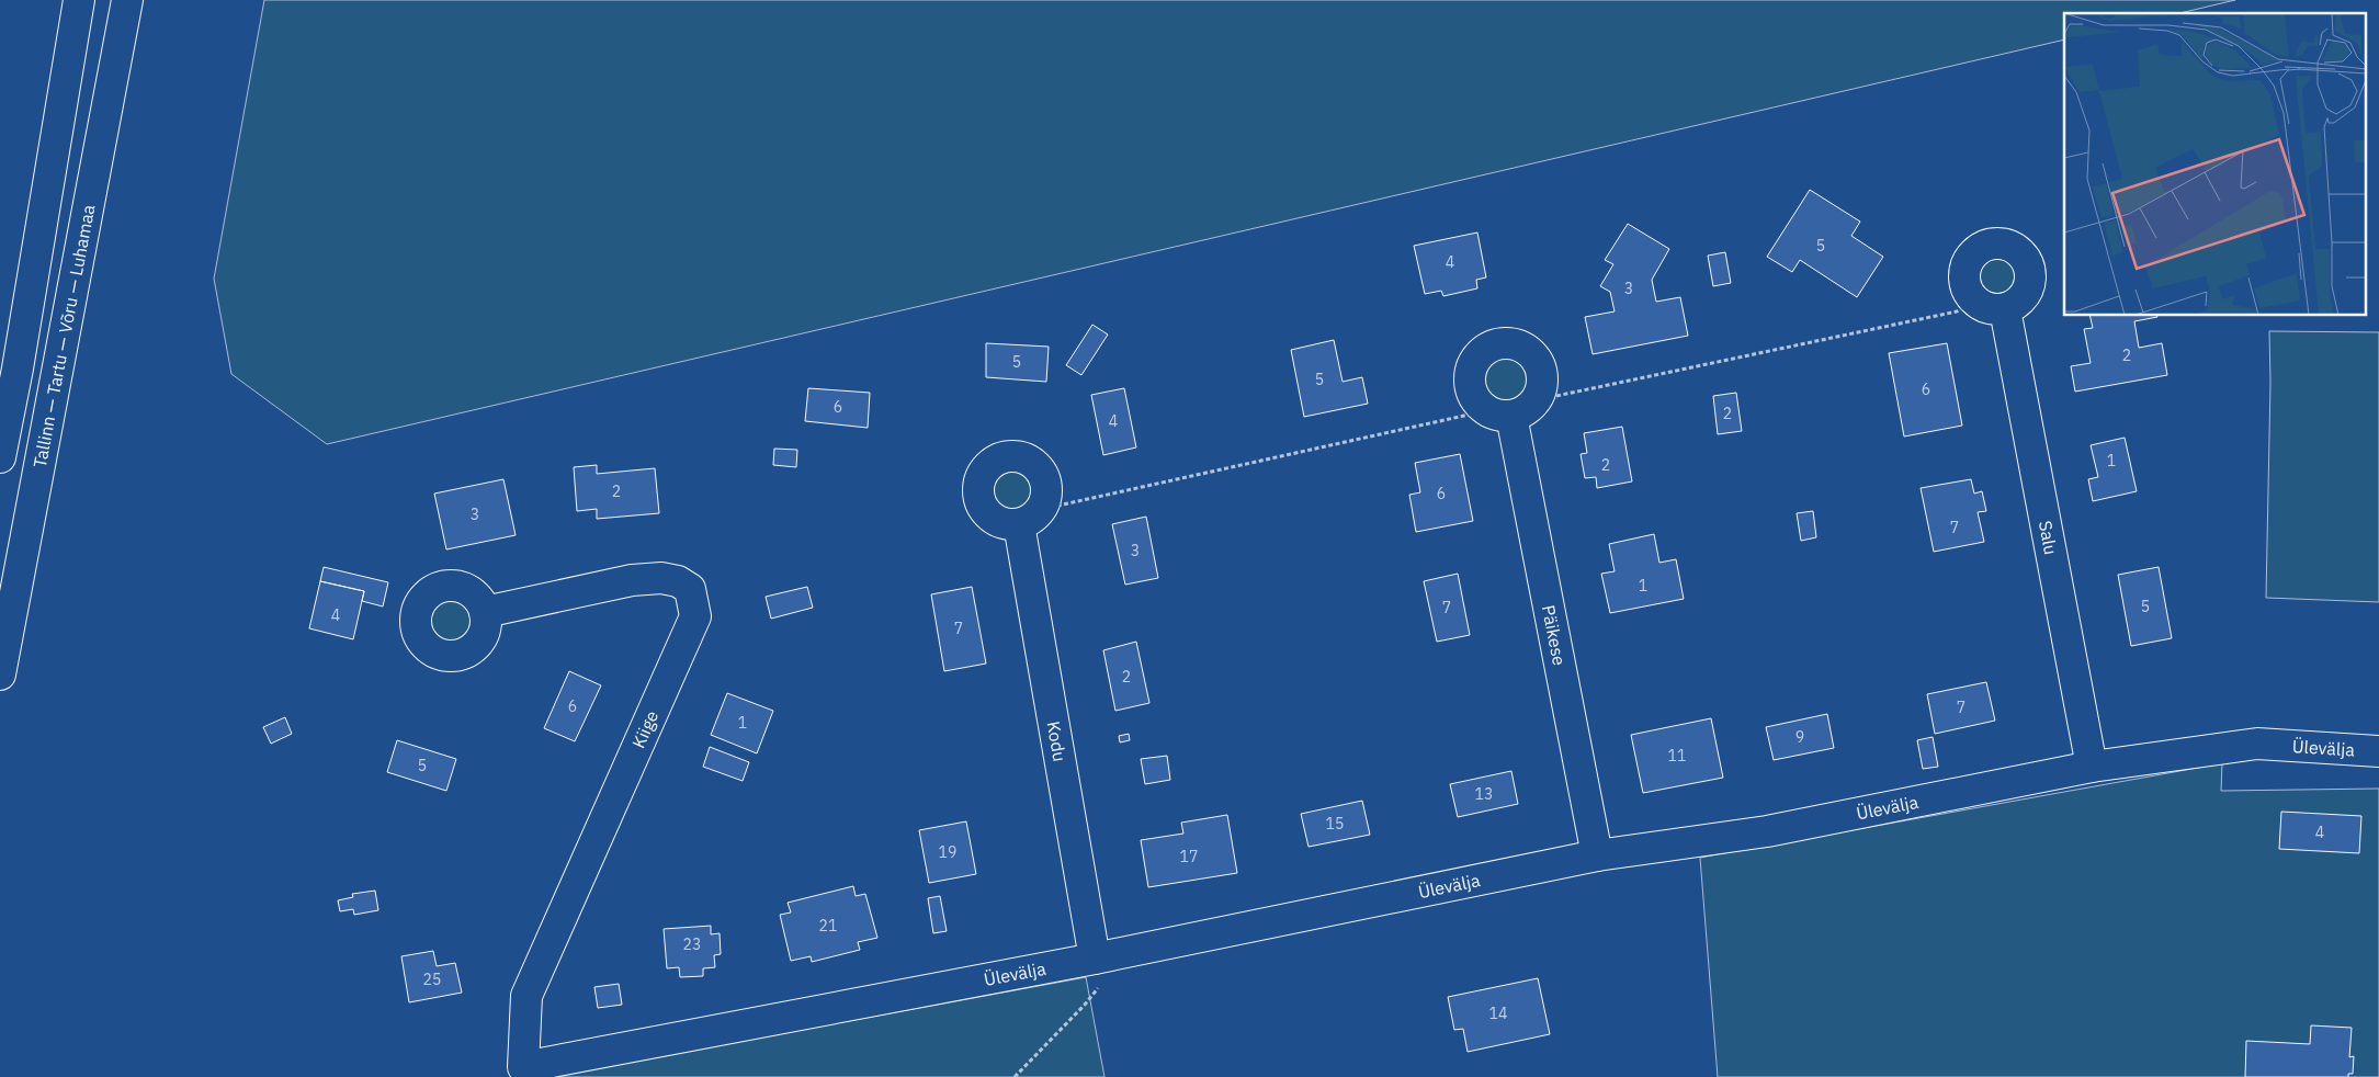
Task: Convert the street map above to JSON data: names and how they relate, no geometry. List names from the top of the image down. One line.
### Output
{"streets":{"main road":["Tallinn — Tartu — Võru — Luhamaa","Salu","Päikese","Kiige","Kodu","Ülevälja"]},"crossings":[["Salu","Ülevälja"],["Päikese","Ülevälja"],["Kiige","Ülevälja"],["Kodu","Ülevälja"]],"house_numbers":["5","4","3","2","5","5","6","6","2","4","1","2","2","6","3","7","3","1","5","7","4","7","2","6","7","1","9","11","5","13","15","4","19","17","21","23","25","14"]}
